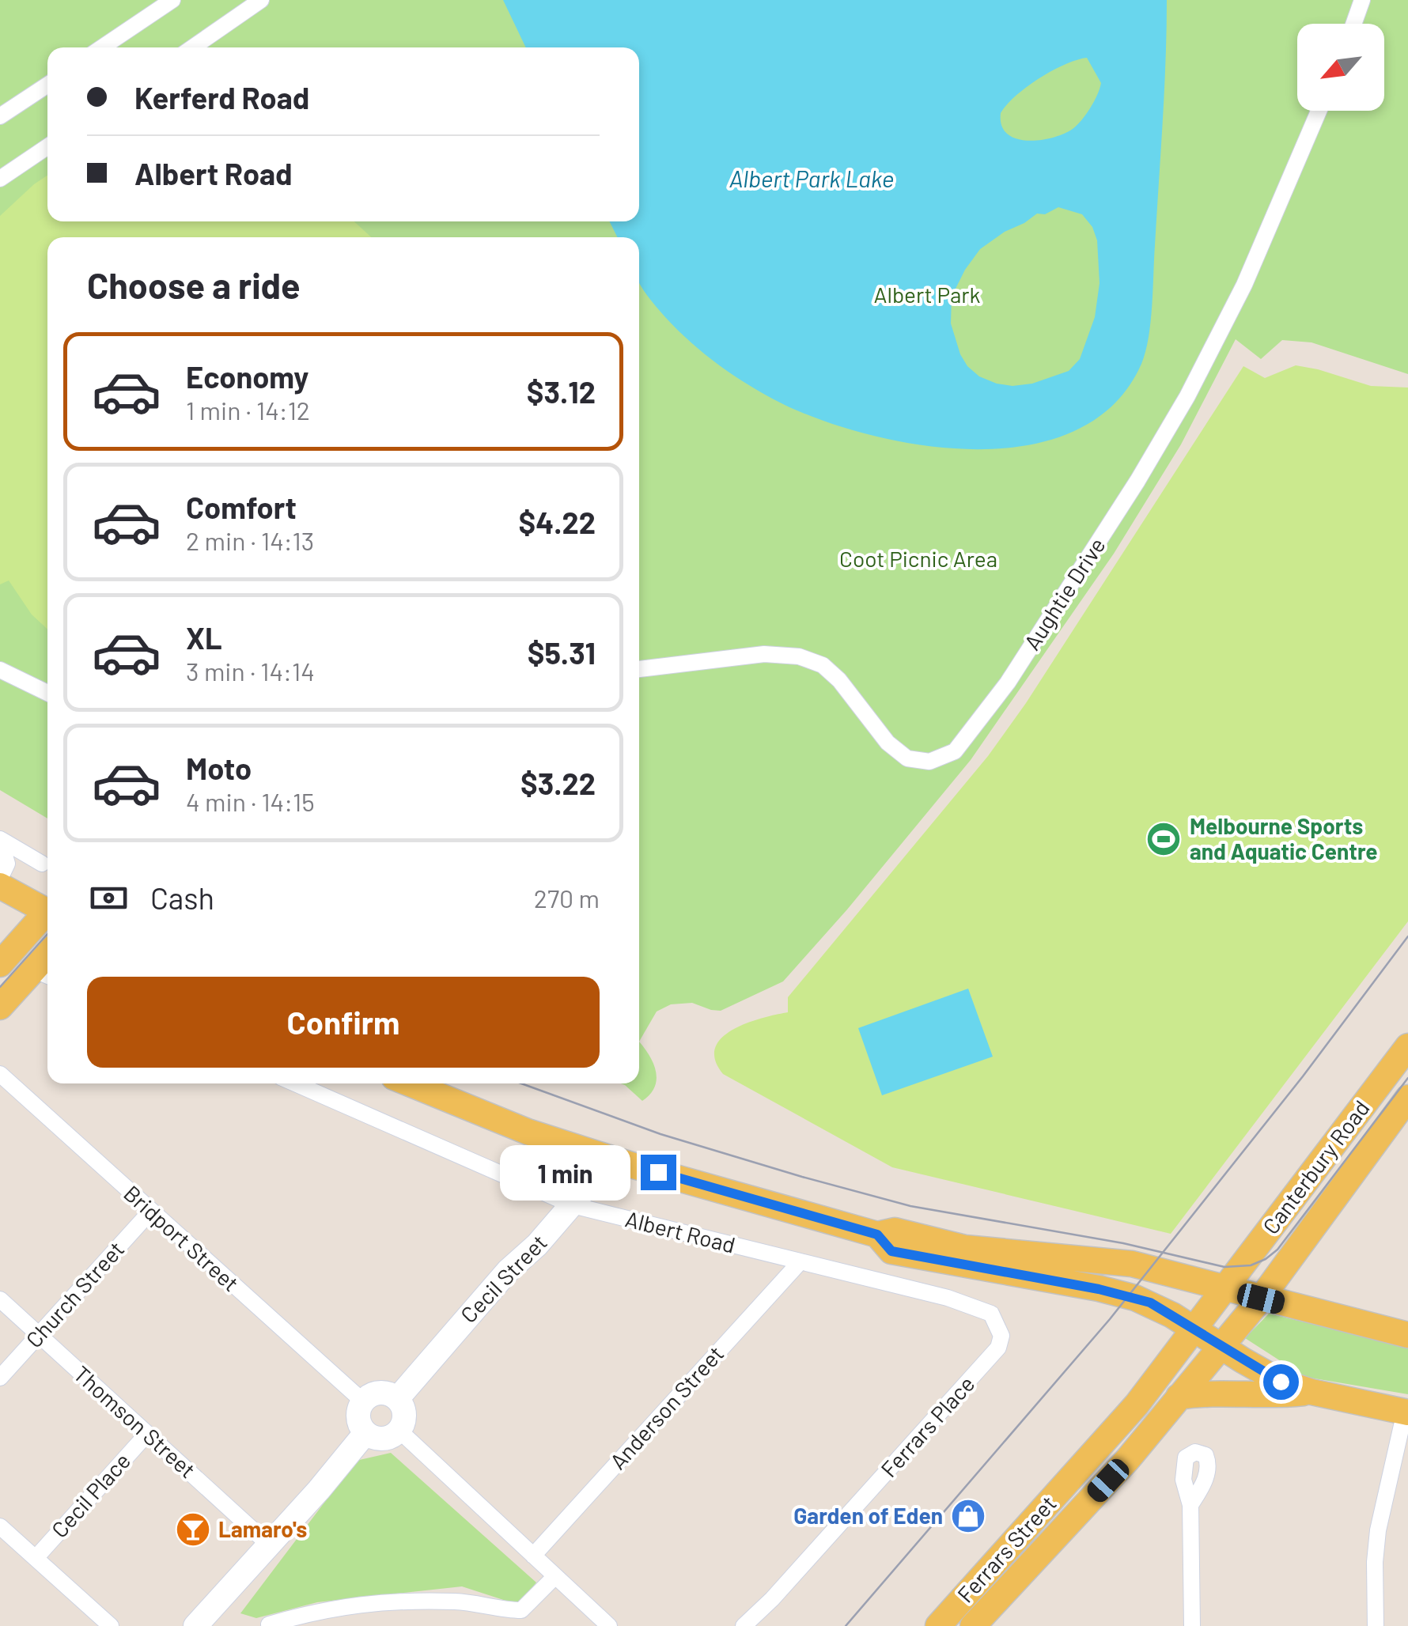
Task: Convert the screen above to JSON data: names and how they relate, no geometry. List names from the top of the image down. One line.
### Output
{"streets":{"main road":["Canterbury Road","Ferrars Street"],"street":["Aughtie Drive","Albert Road","Bridport Street","Cecil Street","Church Street","Anderson Street","Thomson Street","Ferrars Place","Cecil Place"]},"crossings":[["Canterbury Road","Ferrars Street"],["Albert Road","Cecil Street"],["Albert Road","Anderson Street"],["Albert Road","Ferrars Place"],["Bridport Street","Cecil Street"],["Bridport Street","Church Street"],["Church Street","Thomson Street"],["Thomson Street","Cecil Place"]],"water":["Albert Park Lake"],"parks":["Albert Park","Coot Picnic Area"],"places":{"sports":["Melbourne Sports and Aquatic Centre"],"shop":["Garden of Eden"],"bar":["Lamaro's"]},"north":"bottom left","page":{"banner":["Kerferd Road","Albert Road"],"heading":"Choose a ride","list":[{"name":"Economy","note":"1 min · 14:12","value":"$3.12"},{"name":"Comfort","note":"2 min · 14:13","value":"$4.22"},{"name":"XL","note":"3 min · 14:14","value":"$5.31"},{"name":"Moto","note":"4 min · 14:15","value":"$3.22"}],"pay":["Cash","270 m"],"buttons":"Confirm","bubble":"1 min"}}
